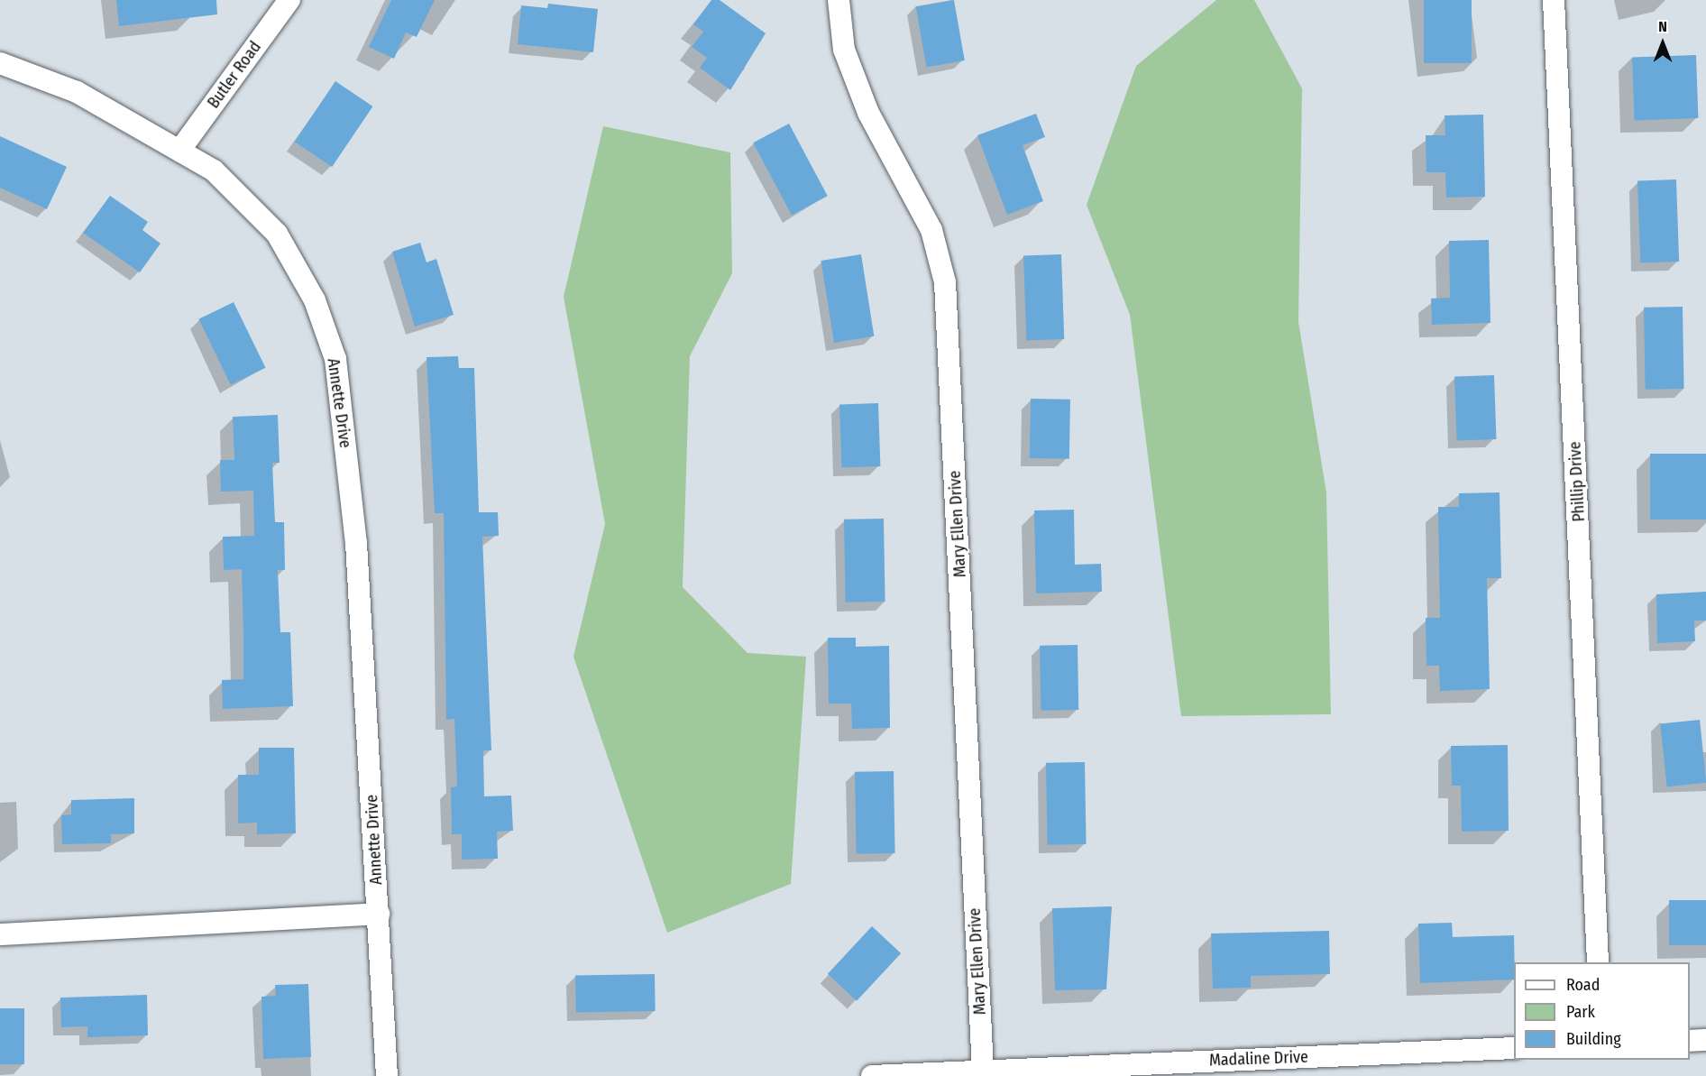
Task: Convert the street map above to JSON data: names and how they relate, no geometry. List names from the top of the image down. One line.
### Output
{"streets":{"street":["Butler Road","Annette Drive","Phillip Drive","Mary Ellen Drive","Madaline Drive"]},"crossings":[["Butler Road","Annette Drive"],["Mary Ellen Drive","Madaline Drive"]],"legend":["Road","Park","Building"],"north":"top"}
